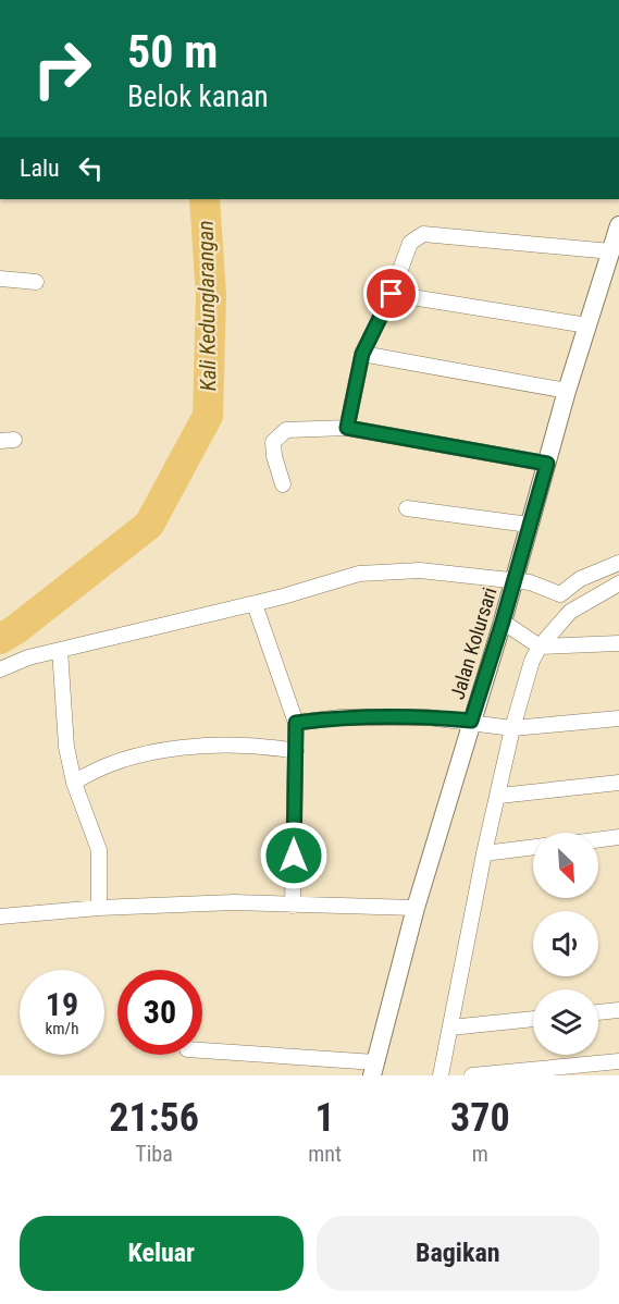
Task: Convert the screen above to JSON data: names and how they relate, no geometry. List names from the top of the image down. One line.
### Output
{"streets":{"street":["Jalan Kolursari"]},"water":["Kali Kedunglarangan"],"north":"bottom right","page":{"turn":["50 m","Belok kanan"],"then":"Lalu","speed":"19 km/h","limit":"30","eta":["21:56","Tiba","1","mnt","370","m"],"buttons":["Keluar","Bagikan"]}}
